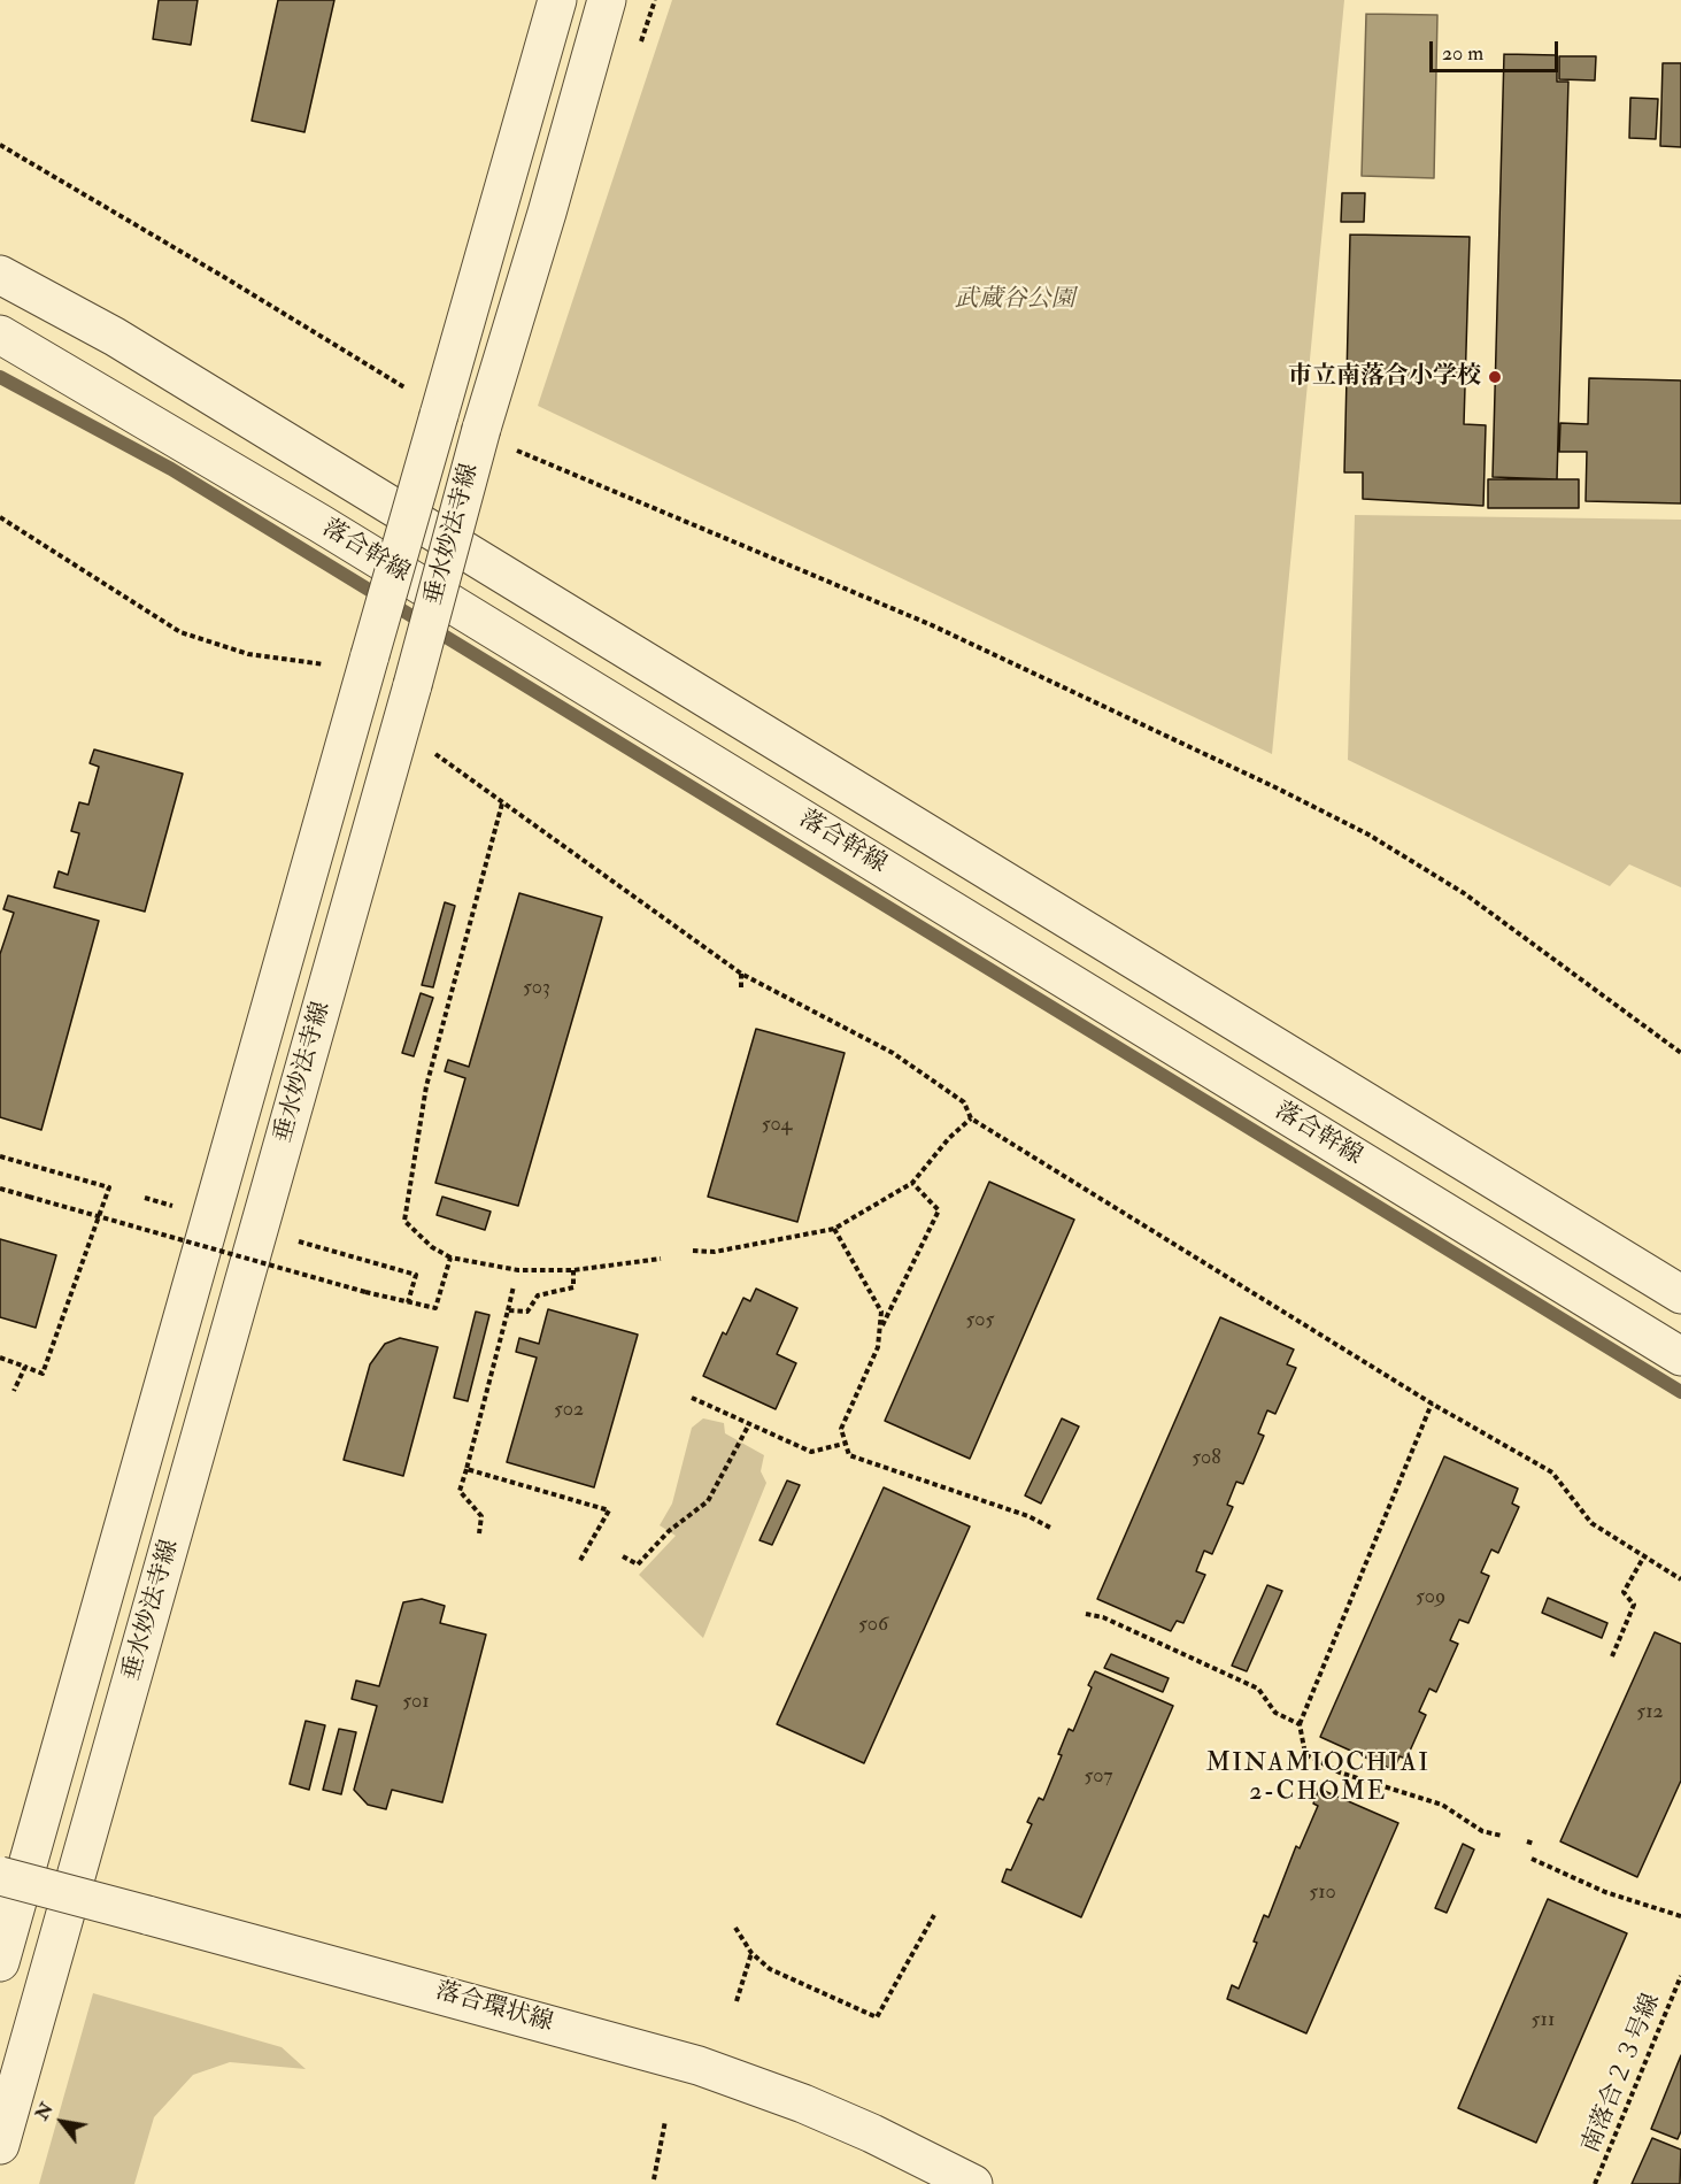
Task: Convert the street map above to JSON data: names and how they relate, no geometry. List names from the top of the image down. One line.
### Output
{"streets":{"street":["垂水妙法寺線","落合幹線","落合環状線"],"path":["南落合２３号線"]},"districts":["MINAMIOCHIAI 2-CHOME"],"parks":["武蔵谷公園"],"places":["市立南落合小学校"],"house_numbers":["503","504","505","502","508","509","506","501","512","507","510","511"],"scale_bar":"20 m","north":"top left"}
